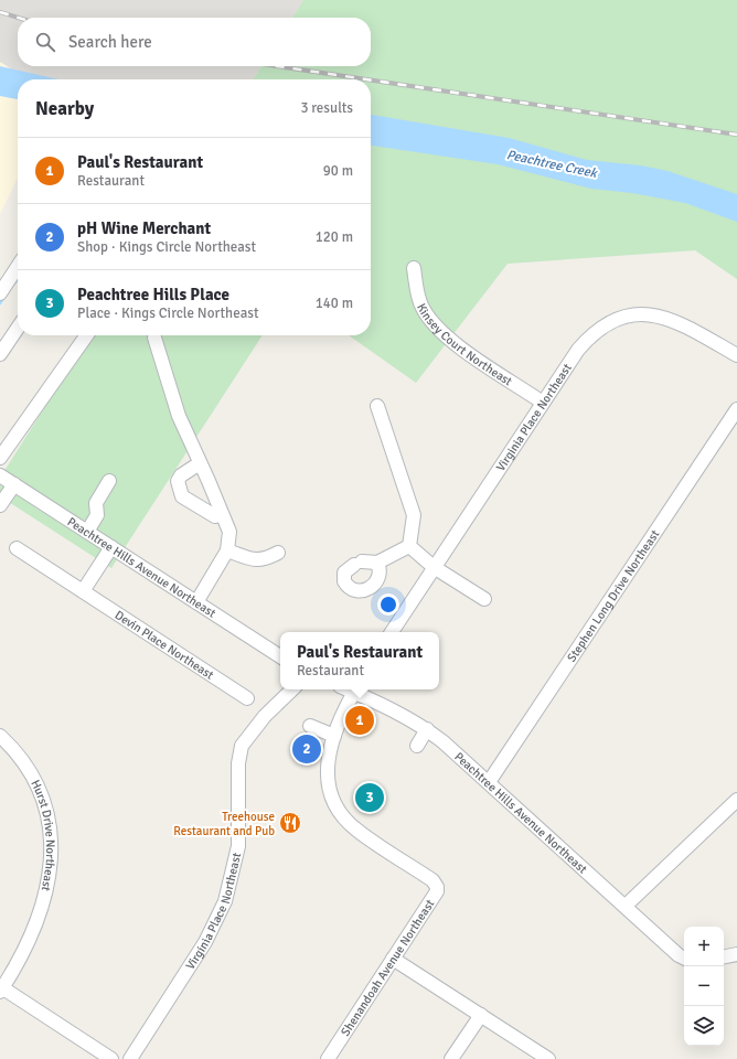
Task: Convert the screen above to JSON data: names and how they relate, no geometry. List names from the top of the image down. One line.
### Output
{"streets":{"street":["Kinsey Court Northeast","Virginia Place Northeast","Peachtree Hills Avenue Northeast","Stephen Long Drive Northeast","Devin Place Northeast","Hurst Drive Northeast","Shenandoah Avenue Northeast"]},"crossings":[["Kinsey Court Northeast","Virginia Place Northeast"],["Peachtree Hills Avenue Northeast","Stephen Long Drive Northeast"]],"water":["Peachtree Creek"],"places":{"restaurant":["Treehouse Restaurant and Pub"]},"page":{"search":"Search here","heading":["Nearby","3 results"],"list":[{"mark":"1","name":"Paul's Restaurant","note":"Restaurant","value":"90 m"},{"mark":"2","name":"pH Wine Merchant","note":"Shop · Kings Circle Northeast","value":"120 m"},{"mark":"3","name":"Peachtree Hills Place","note":"Place · Kings Circle Northeast","value":"140 m"}],"popup":["Paul's Restaurant","Restaurant"],"pins":["1","2","3"],"map_buttons":["+","−"]}}
